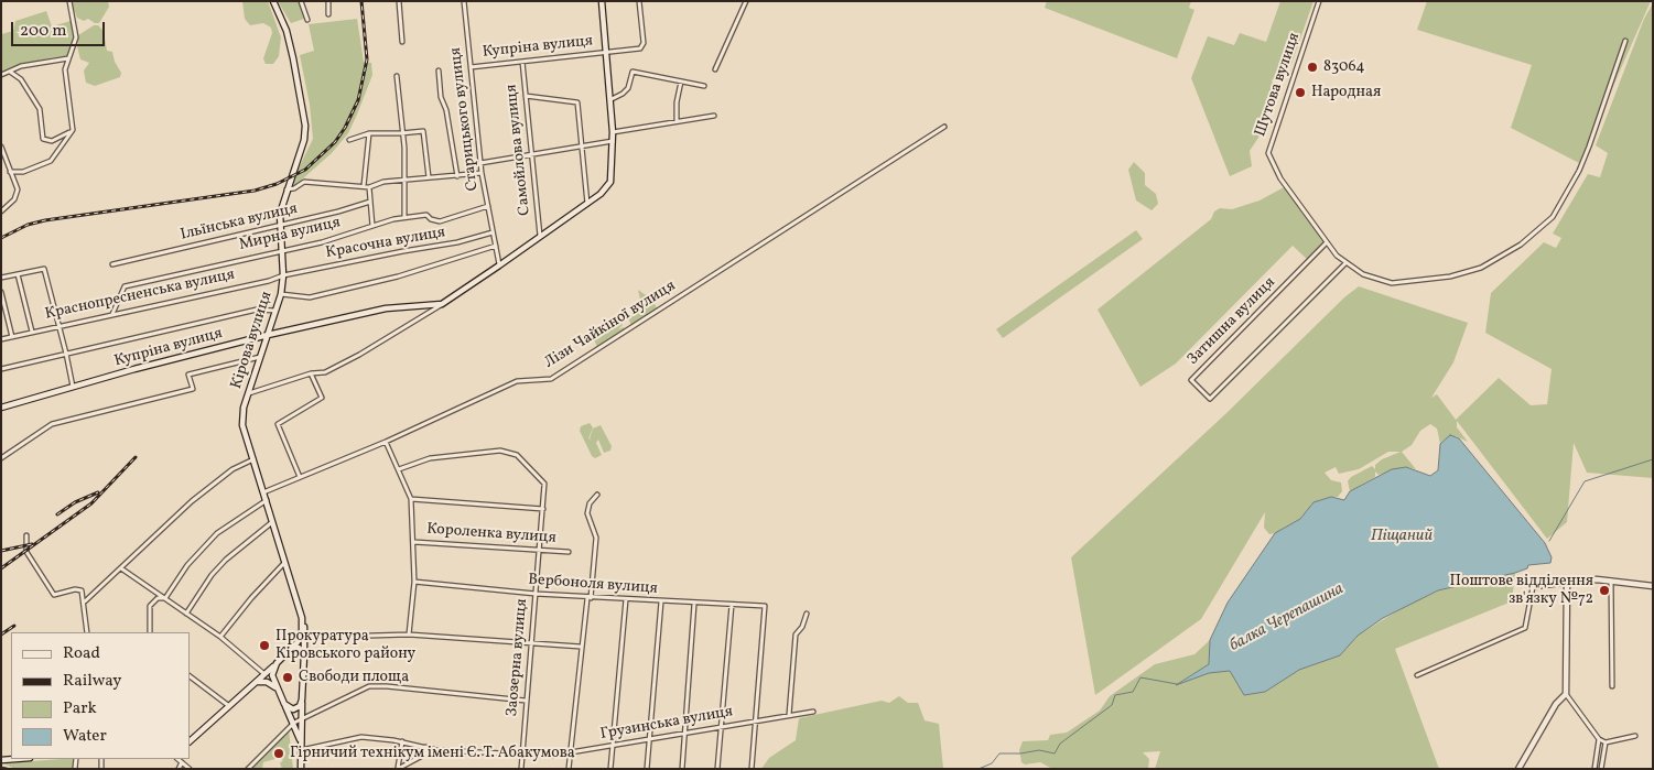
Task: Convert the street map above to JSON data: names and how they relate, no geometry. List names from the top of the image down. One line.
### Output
{"streets":{"main road":["Купріна вулиця","Кірова вулиця"],"street":["Шутова вулиця","Старицького вулиця","Самойлова вулиця","Ільїнська вулиця","Мирна вулиця","Красочна вулиця","Краснопресненська вулиця","Затишна вулиця","Лізи Чайкіної вулиця","Короленка вулиця","Вербоноля вулиця","Заозерна вулиця","Грузинська вулиця"]},"crossings":[["Купріна вулиця","Старицького вулиця"],["Купріна вулиця","Самойлова вулиця"],["Купріна вулиця","Кірова вулиця"],["Шутова вулиця","Затишна вулиця"],["Старицького вулиця","Мирна вулиця"],["Старицького вулиця","Красочна вулиця"],["Ільїнська вулиця","Кірова вулиця"],["Мирна вулиця","Красочна вулиця"],["Мирна вулиця","Краснопресненська вулиця"],["Мирна вулиця","Кірова вулиця"],["Красочна вулиця","Краснопресненська вулиця"],["Красочна вулиця","Кірова вулиця"],["Краснопресненська вулиця","Кірова вулиця"],["Лізи Чайкіної вулиця","Кірова вулиця"],["Короленка вулиця","Заозерна вулиця"],["Вербоноля вулиця","Заозерна вулиця"],["Вербоноля вулиця","Грузинська вулиця"],["Заозерна вулиця","Грузинська вулиця"]],"water":["Піщаний","балка Черепашина"],"places":["83064","Народная","Поштове відділення зв'язку №72","Прокуратура Кіровського району","Свободи площа","Гірничий технікум імені Є. Т. Абакумова"],"legend":["Road","Railway","Park","Water"],"scale_bar":"200 m"}
